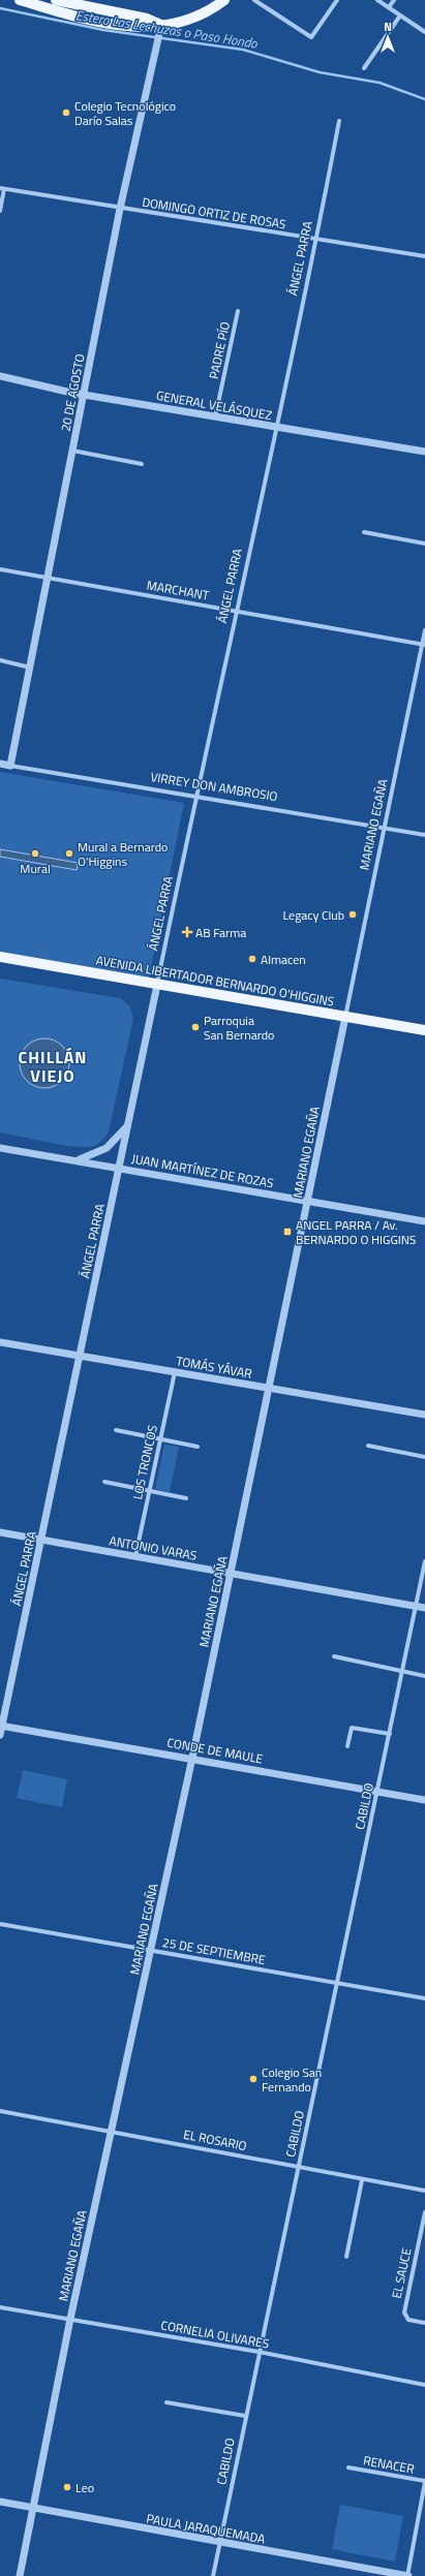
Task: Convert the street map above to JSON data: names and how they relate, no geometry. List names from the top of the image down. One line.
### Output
{"streets":{"main road":["AVENIDA LIBERTADOR BERNARDO O'HIGGINS"],"street":["DOMINGO ORTIZ DE ROSAS","ÁNGEL PARRA","PADRE PÍO","20 DE AGOSTO","GENERAL VELÁSQUEZ","MARCHANT","VIRREY DON AMBROSIO","MARIANO EGAÑA","JUAN MARTÍNEZ DE ROZAS","TOMÁS YÁVAR","LOS TRONCOS","ANTONIO VARAS","CONDE DE MAULE","CABILDO","25 DE SEPTIEMBRE","EL ROSARIO","EL SAUCE","CORNELIA OLIVARES","RENACER","PAULA JARAQUEMADA"]},"crossings":[["DOMINGO ORTIZ DE ROSAS","ÁNGEL PARRA"],["DOMINGO ORTIZ DE ROSAS","20 DE AGOSTO"],["ÁNGEL PARRA","GENERAL VELÁSQUEZ"],["ÁNGEL PARRA","MARCHANT"],["ÁNGEL PARRA","VIRREY DON AMBROSIO"],["ÁNGEL PARRA","AVENIDA LIBERTADOR BERNARDO O'HIGGINS"],["ÁNGEL PARRA","JUAN MARTÍNEZ DE ROZAS"],["ÁNGEL PARRA","TOMÁS YÁVAR"],["ÁNGEL PARRA","ANTONIO VARAS"],["ÁNGEL PARRA","CONDE DE MAULE"],["PADRE PÍO","GENERAL VELÁSQUEZ"],["20 DE AGOSTO","GENERAL VELÁSQUEZ"],["20 DE AGOSTO","MARCHANT"],["20 DE AGOSTO","VIRREY DON AMBROSIO"],["MARCHANT","MARIANO EGAÑA"],["VIRREY DON AMBROSIO","MARIANO EGAÑA"],["MARIANO EGAÑA","AVENIDA LIBERTADOR BERNARDO O'HIGGINS"],["MARIANO EGAÑA","JUAN MARTÍNEZ DE ROZAS"],["MARIANO EGAÑA","TOMÁS YÁVAR"],["MARIANO EGAÑA","ANTONIO VARAS"],["MARIANO EGAÑA","CONDE DE MAULE"],["MARIANO EGAÑA","25 DE SEPTIEMBRE"],["MARIANO EGAÑA","EL ROSARIO"],["MARIANO EGAÑA","CORNELIA OLIVARES"],["MARIANO EGAÑA","PAULA JARAQUEMADA"],["TOMÁS YÁVAR","LOS TRONCOS"],["LOS TRONCOS","ANTONIO VARAS"],["ANTONIO VARAS","CABILDO"],["CONDE DE MAULE","CABILDO"],["CABILDO","25 DE SEPTIEMBRE"],["CABILDO","EL ROSARIO"],["CABILDO","CORNELIA OLIVARES"],["CABILDO","PAULA JARAQUEMADA"]],"districts":["CHILLÁN VIEJO"],"water":["Estero Las Lechuzas o Paso Hondo"],"places":{"other":["Colegio Tecnológico Darío Salas","Mural","Mural a Bernardo O'Higgins","Legacy Club","Almacen","Parroquia San Bernardo","Colegio San Fernando","Leo"],"health":["AB Farma"],"transit":["ANGEL PARRA / Av. BERNARDO O HIGGINS"]},"north":"top"}
